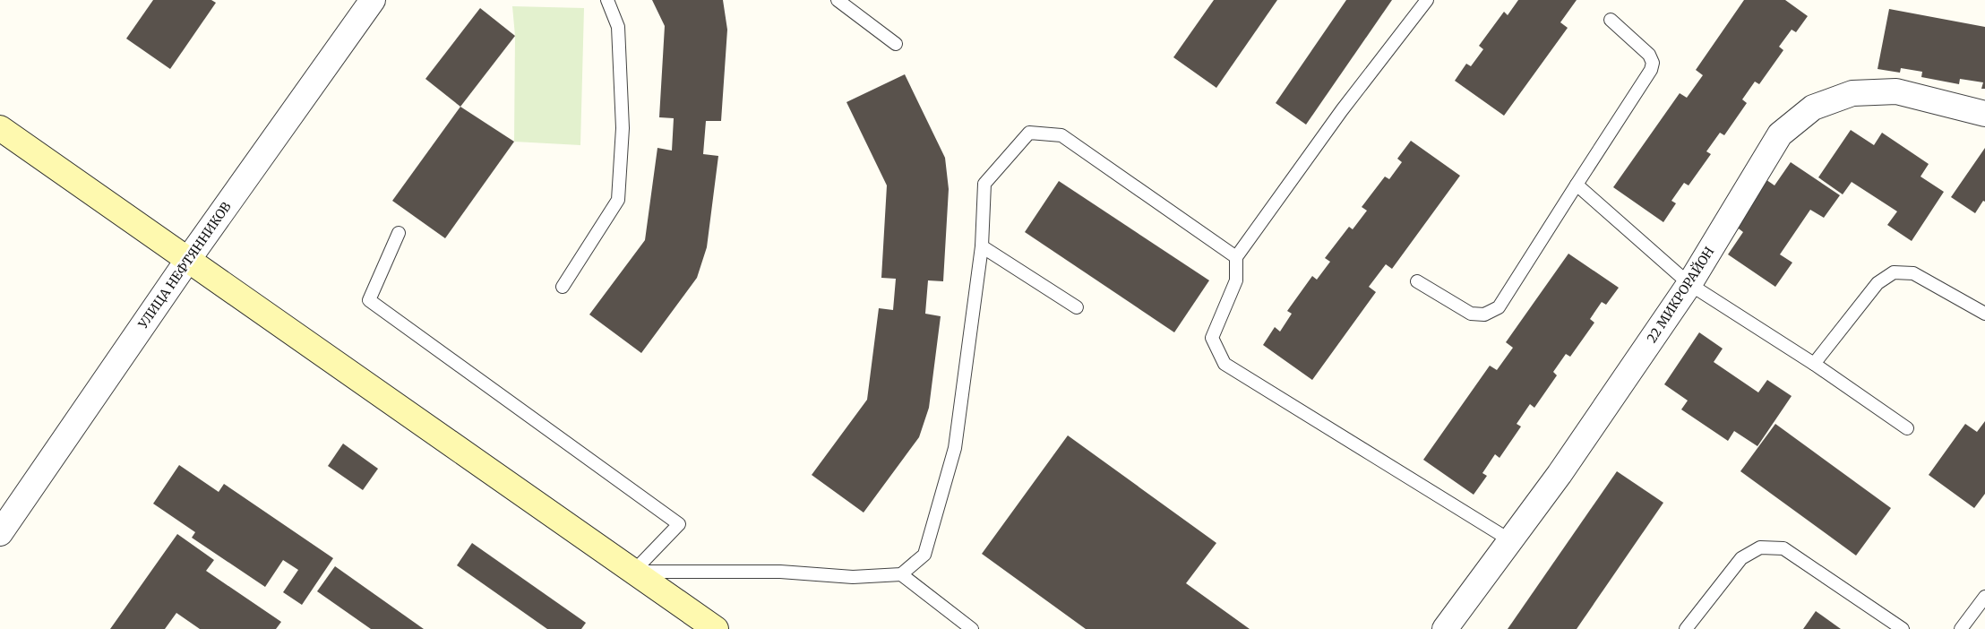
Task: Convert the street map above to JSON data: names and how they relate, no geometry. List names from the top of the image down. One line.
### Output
{"streets":{"street":["УЛИЦА НЕФТЯННИКОВ","22 МИКРОРАЙОН"]}}
